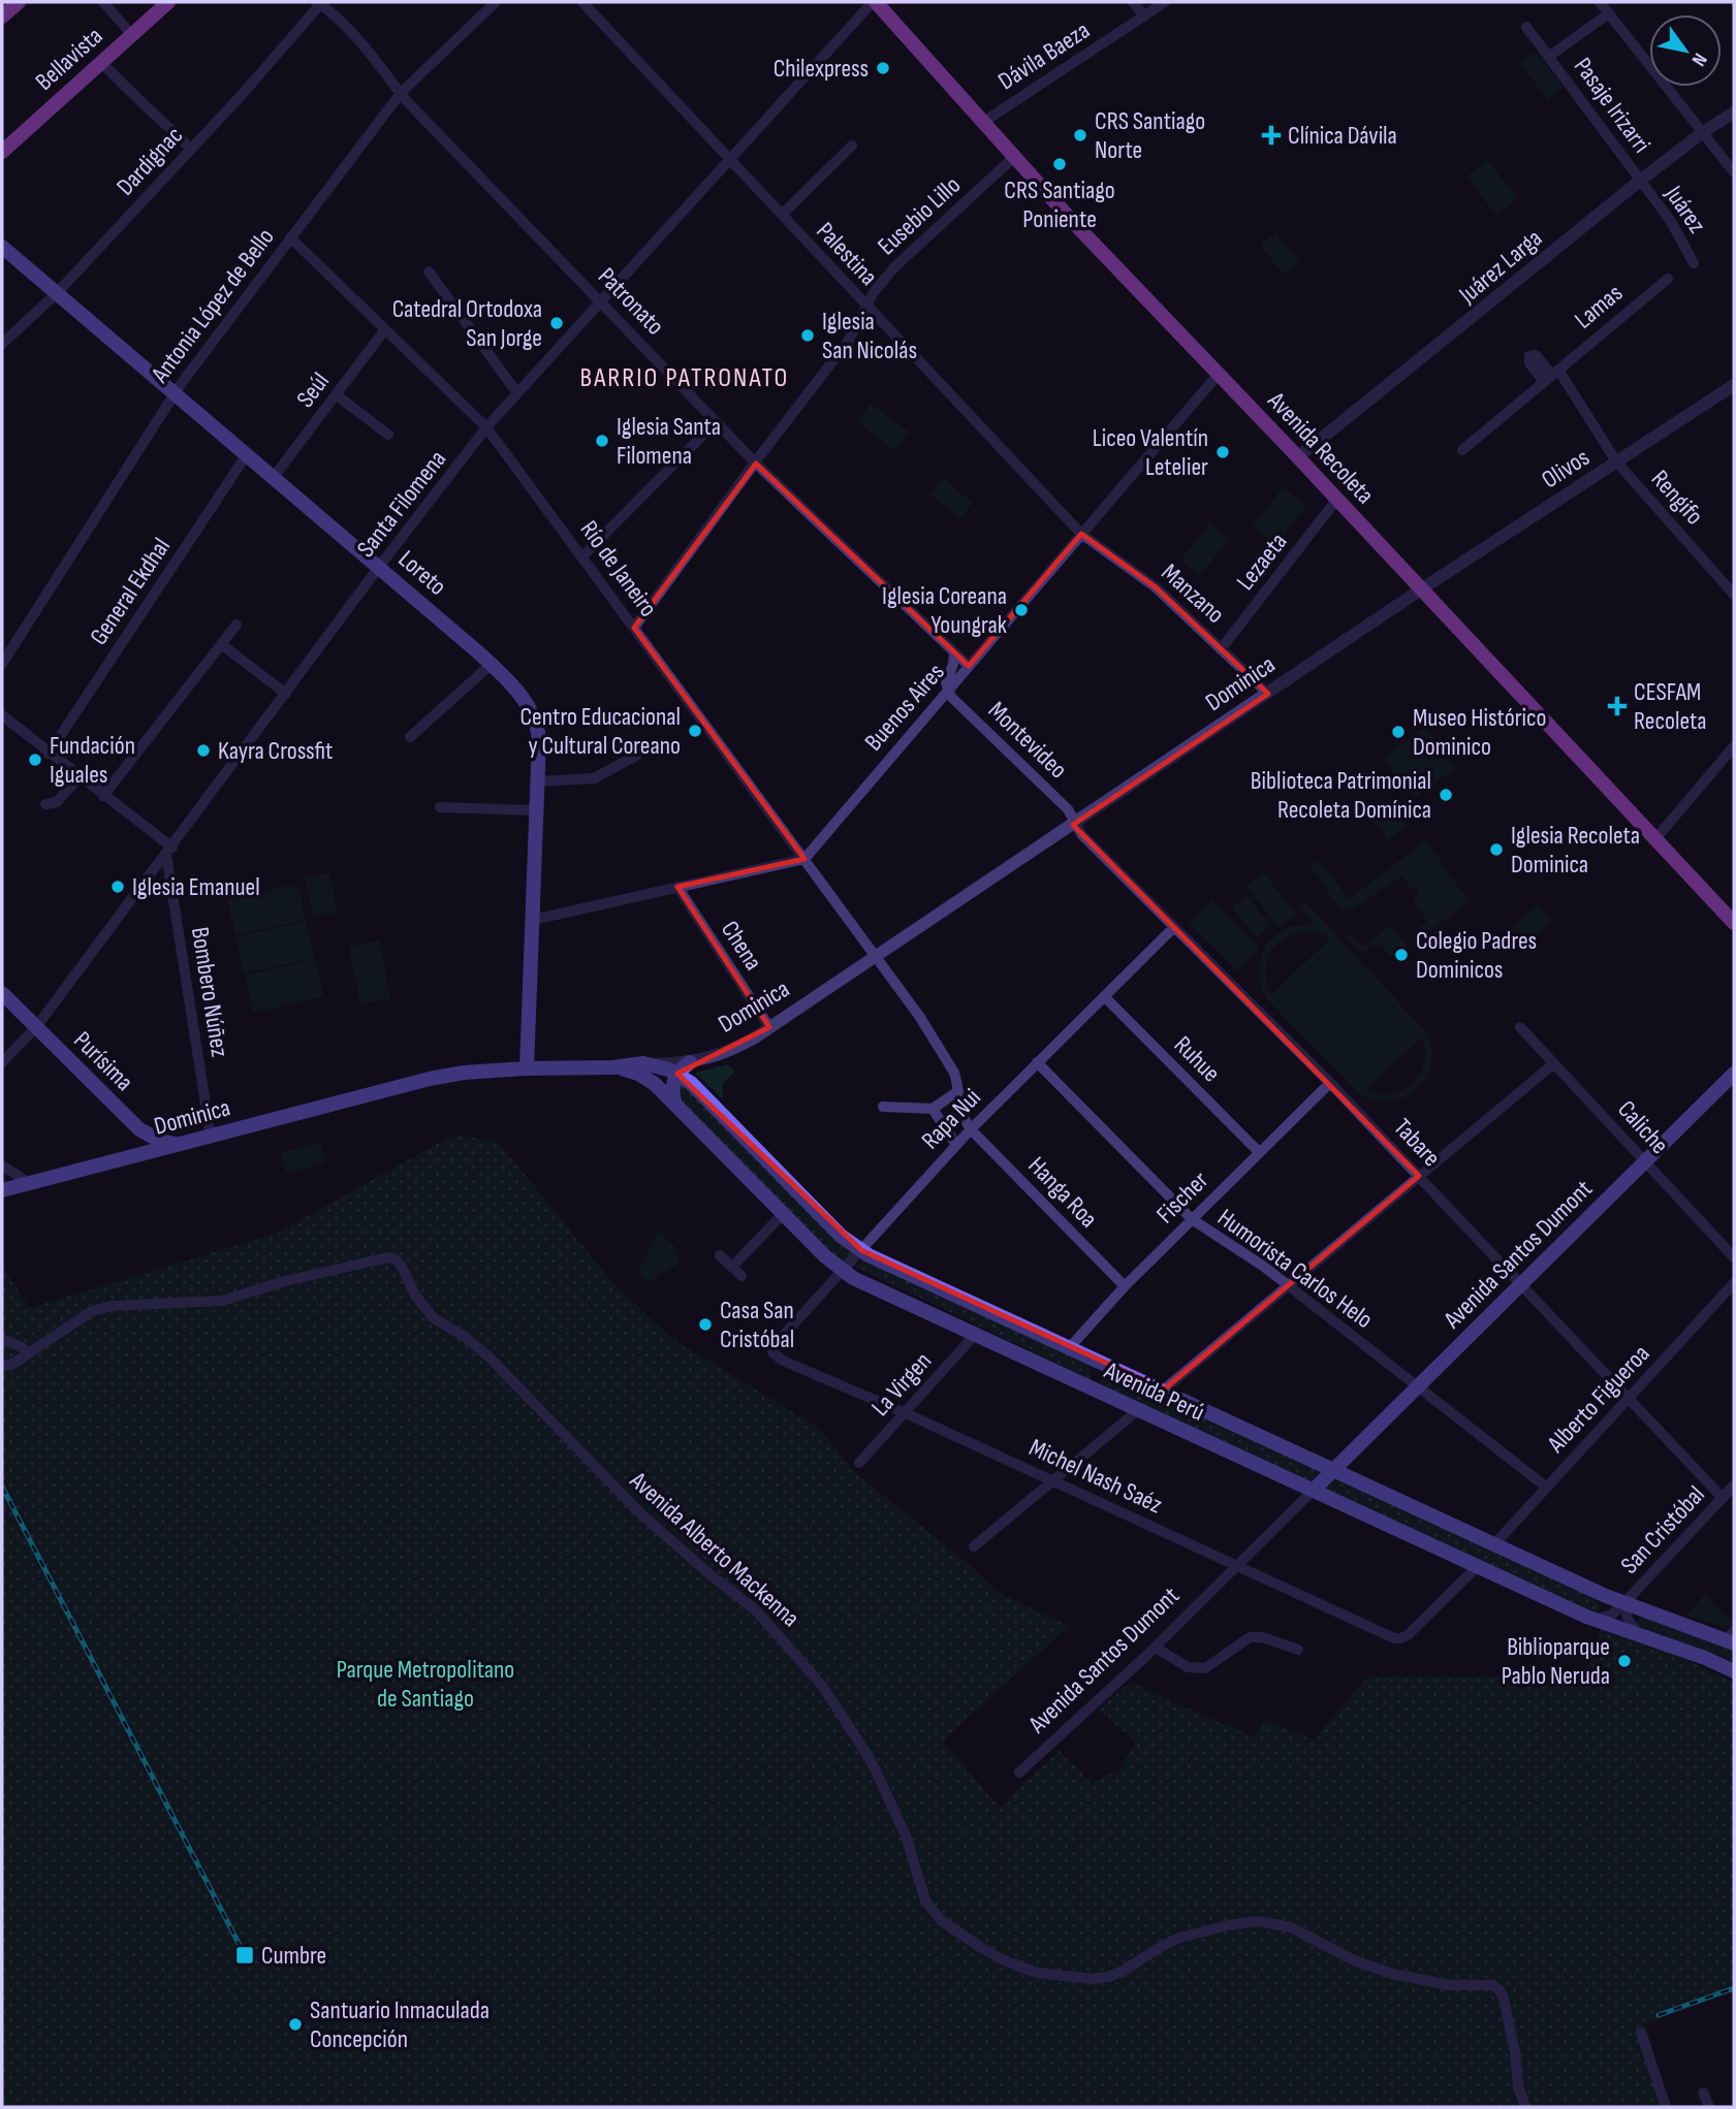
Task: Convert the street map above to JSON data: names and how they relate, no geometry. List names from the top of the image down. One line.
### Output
{"streets":{"main road":["Bellavista","Avenida Recoleta","Loreto","Dominica","Purísima","Avenida Santos Dumont","Avenida Perú"],"street":["Dávila Baeza","Pasaje Irizarri","Dardignac","Juárez","Eusebio Lillo","Palestina","Juárez Larga","Patronato","Antonia López de Bello","Lamas","Seúl","Olivos","Rengifo","Santa Filomena","Lezaeta","Río de Janeiro","General Ekdhal","Manzano","Buenos Aires","Montevideo","Chena","Bombero Núñez","Ruhue","Rapa Nui","Caliche","Tabare","Hanga Roa","Fischer","Humorista Carlos Helo","La Virgen","Alberto Figueroa","Michel Nash Saéz","San Cristóbal","Avenida Alberto Mackenna"]},"crossings":[["Dávila Baeza","Avenida Recoleta"],["Pasaje Irizarri","Juárez"],["Pasaje Irizarri","Juárez Larga"],["Dardignac","Patronato"],["Dardignac","Loreto"],["Juárez","Juárez Larga"],["Eusebio Lillo","Palestina"],["Eusebio Lillo","Patronato"],["Eusebio Lillo","Avenida Recoleta"],["Eusebio Lillo","Río de Janeiro"],["Palestina","Santa Filomena"],["Palestina","Manzano"],["Palestina","Buenos Aires"],["Juárez Larga","Avenida Recoleta"],["Patronato","Antonia López de Bello"],["Patronato","Santa Filomena"],["Patronato","Buenos Aires"],["Antonia López de Bello","Río de Janeiro"],["Antonia López de Bello","Loreto"],["Seúl","Río de Janeiro"],["Seúl","Loreto"],["Avenida Recoleta","Olivos"],["Avenida Recoleta","Santa Filomena"],["Avenida Recoleta","Lezaeta"],["Avenida Recoleta","Dominica"],["Avenida Recoleta","Buenos Aires"],["Olivos","Rengifo"],["Olivos","Dominica"],["Santa Filomena","Río de Janeiro"],["Santa Filomena","Loreto"],["Santa Filomena","Bombero Núñez"],["Santa Filomena","Purísima"],["Lezaeta","Manzano"],["Río de Janeiro","Dominica"],["Río de Janeiro","Buenos Aires"],["Loreto","General Ekdhal"],["Loreto","Dominica"],["Manzano","Dominica"],["Manzano","Buenos Aires"],["Dominica","Montevideo"],["Dominica","Chena"],["Dominica","Bombero Núñez"],["Dominica","Purísima"],["Dominica","Tabare"],["Dominica","Avenida Perú"],["Buenos Aires","Montevideo"],["Montevideo","Tabare"],["Ruhue","Rapa Nui"],["Ruhue","Fischer"],["Rapa Nui","Tabare"],["Rapa Nui","Hanga Roa"],["Rapa Nui","Humorista Carlos Helo"],["Rapa Nui","Avenida Perú"],["Rapa Nui","Michel Nash Saéz"],["Caliche","Avenida Santos Dumont"],["Tabare","Fischer"],["Tabare","Avenida Santos Dumont"],["Tabare","Alberto Figueroa"],["Tabare","San Cristóbal"],["Hanga Roa","Fischer"],["Fischer","Humorista Carlos Helo"],["Fischer","Avenida Perú"],["Avenida Santos Dumont","Humorista Carlos Helo"],["Avenida Santos Dumont","Avenida Perú"],["Avenida Santos Dumont","Michel Nash Saéz"],["Humorista Carlos Helo","Alberto Figueroa"],["La Virgen","Avenida Perú"],["La Virgen","Michel Nash Saéz"],["Avenida Perú","Alberto Figueroa"],["Avenida Perú","Michel Nash Saéz"],["Avenida Perú","San Cristóbal"]],"districts":["BARRIO PATRONATO"],"parks":["Parque Metropolitano de Santiago"],"places":{"other":["Chilexpress","CRS Santiago Norte","CRS Santiago Poniente","Catedral Ortodoxa San Jorge","Iglesia San Nicolás","Iglesia Santa Filomena","Liceo Valentín Letelier","Iglesia Coreana Youngrak","Centro Educacional y Cultural Coreano","Museo Histórico Dominico","Kayra Crossfit","Fundación Iguales","Biblioteca Patrimonial Recoleta Domínica","Iglesia Recoleta Dominica","Iglesia Emanuel","Colegio Padres Dominicos","Casa San Cristóbal","Biblioparque Pablo Neruda","Santuario Inmaculada Concepción"],"health":["Clínica Dávila","CESFAM Recoleta"],"transit":["Cumbre"]},"north":"bottom right"}
